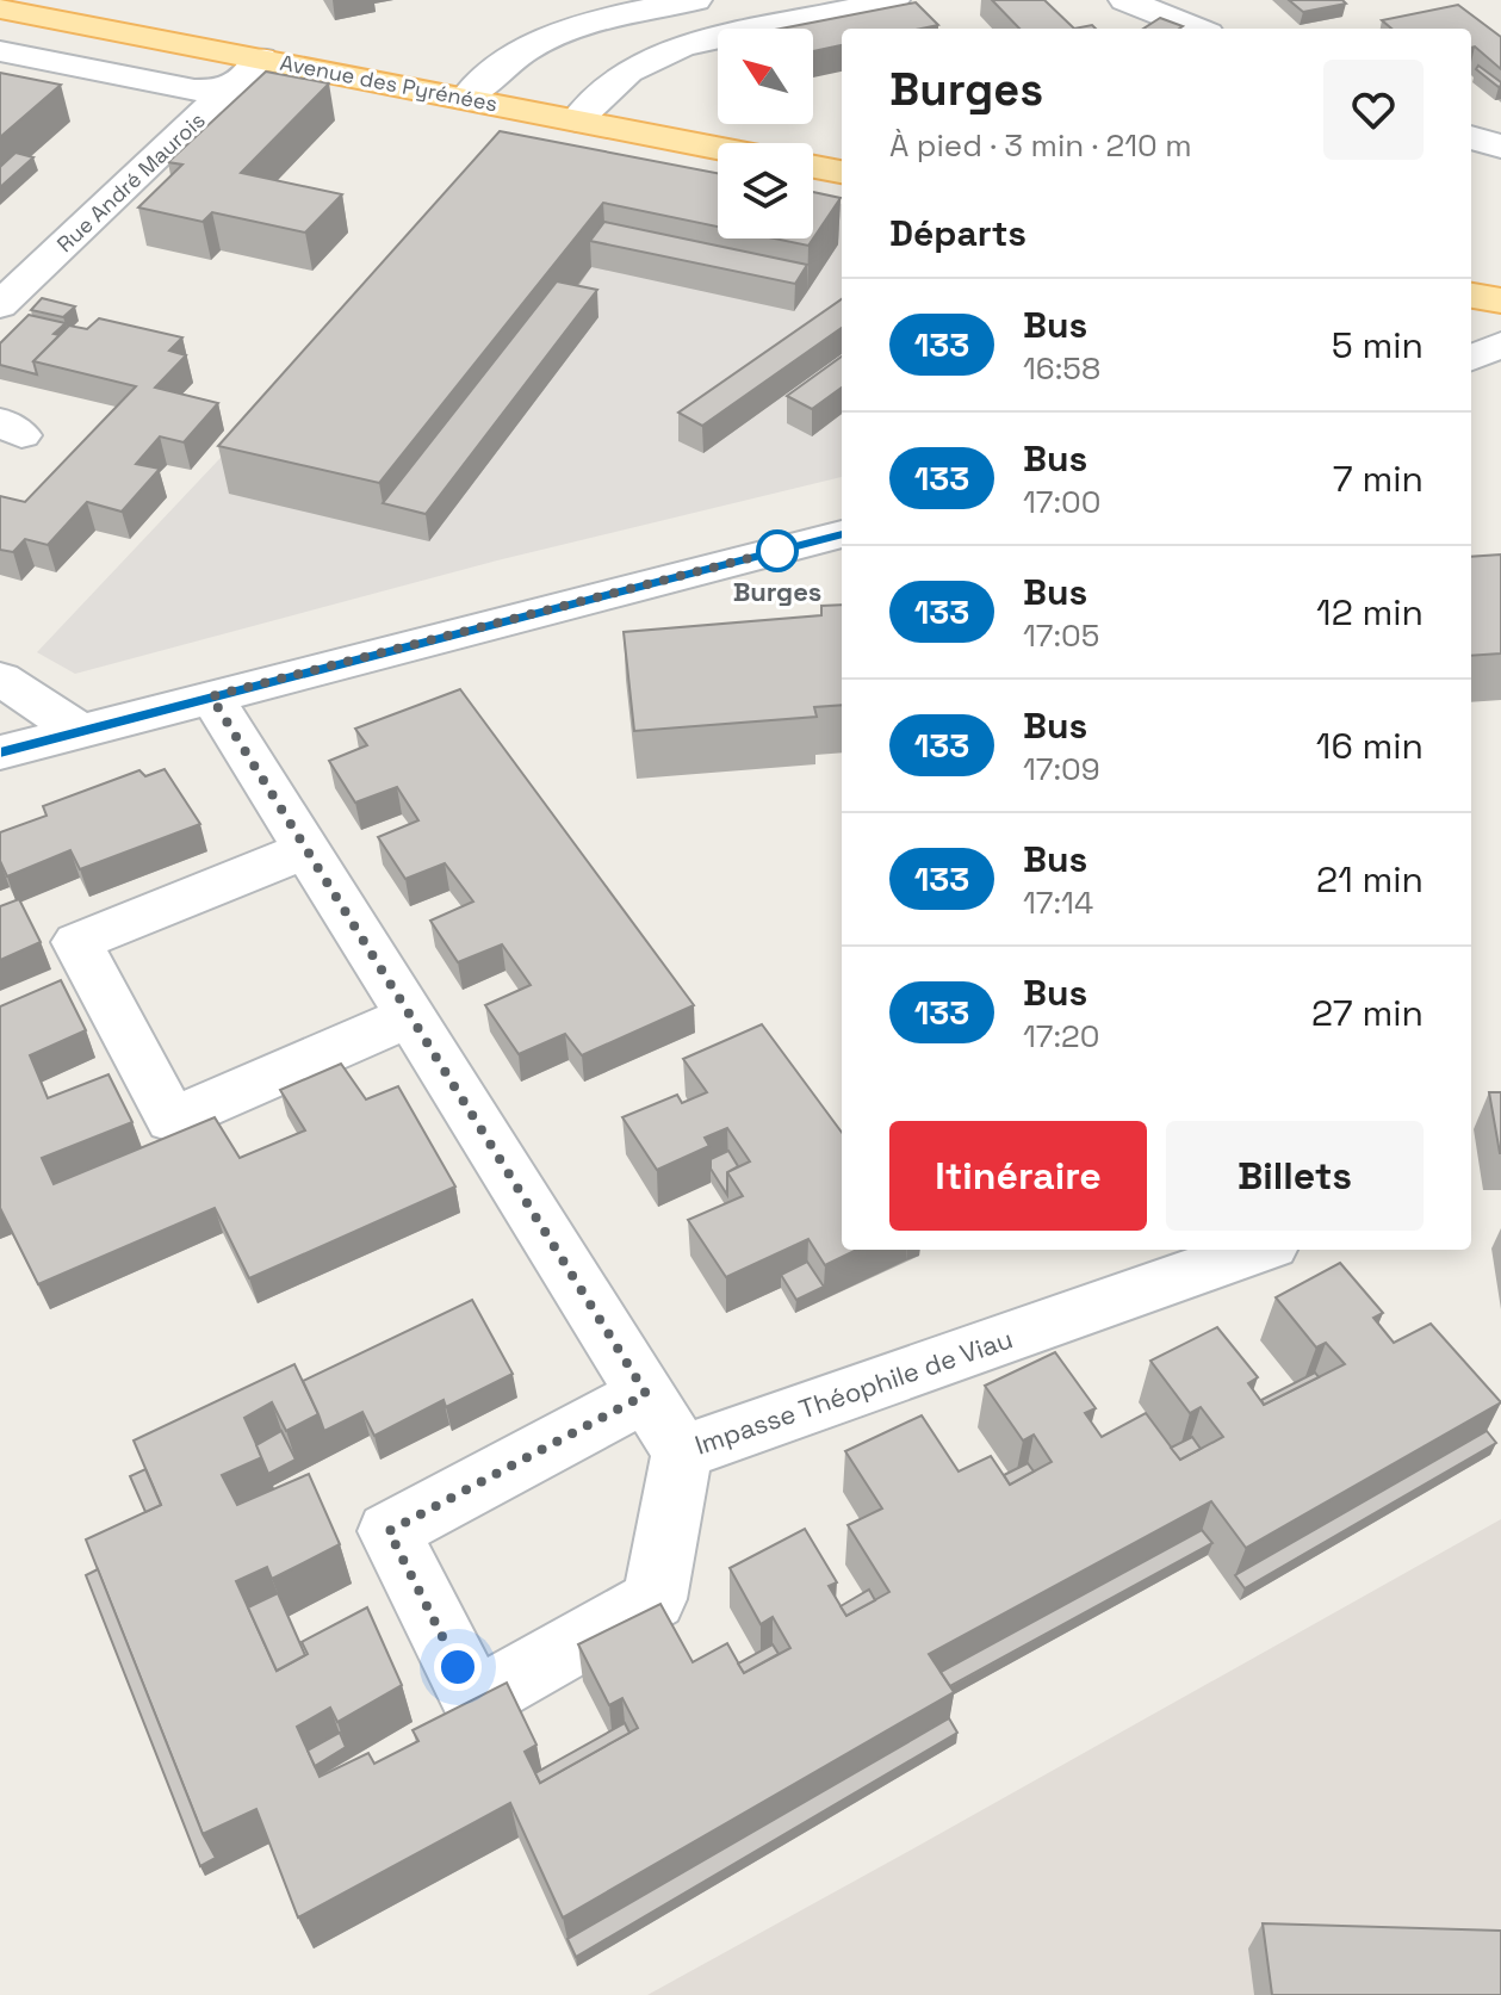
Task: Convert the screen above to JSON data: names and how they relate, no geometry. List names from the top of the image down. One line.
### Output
{"streets":{"main road":["Avenue des Pyrénées"],"street":["Rue André Maurois","Impasse Théophile de Viau"]},"crossings":[["Avenue des Pyrénées","Rue André Maurois"]],"places":["Burges"],"lines":["bus line 133"],"north":"top left","page":{"heading":[["Burges","À pied · 3 min · 210 m"],"Départs"],"list":[{"mark":"133","name":"Bus","note":"16:58","value":"5 min"},{"mark":"133","name":"Bus","note":"17:00","value":"7 min"},{"mark":"133","name":"Bus","note":"17:05","value":"12 min"},{"mark":"133","name":"Bus","note":"17:09","value":"16 min"},{"mark":"133","name":"Bus","note":"17:14","value":"21 min"},{"mark":"133","name":"Bus","note":"17:20","value":"27 min"}],"buttons":["Itinéraire","Billets"]}}
